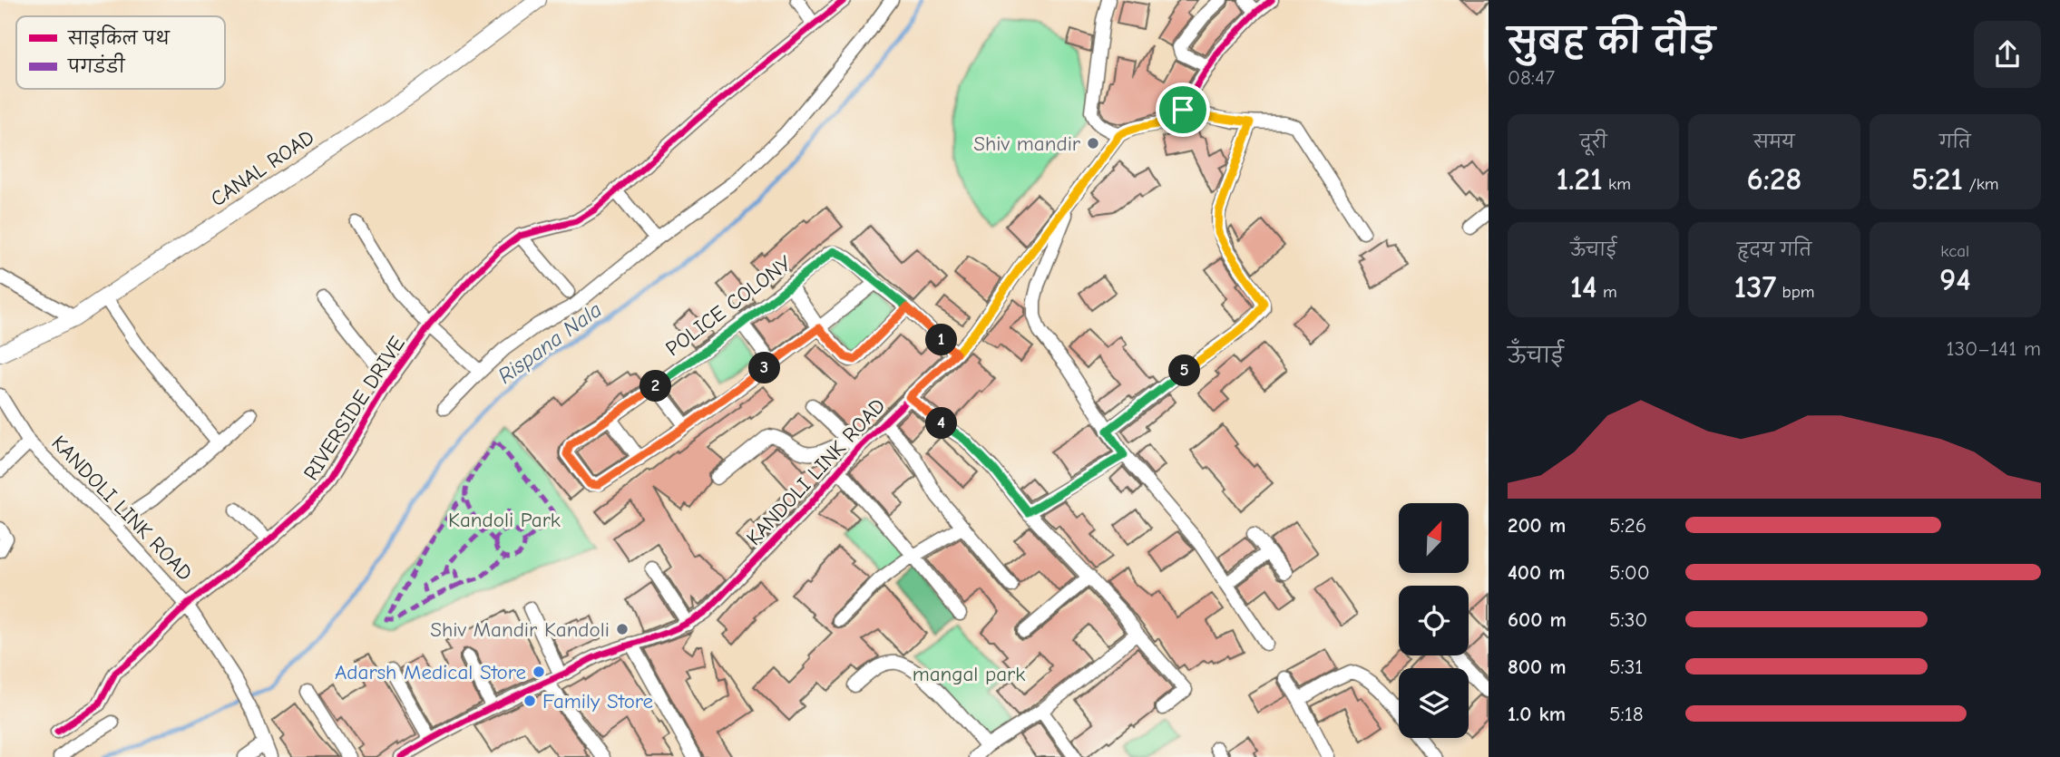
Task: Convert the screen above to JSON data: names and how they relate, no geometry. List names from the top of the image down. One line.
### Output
{"streets":{"street":["CANAL ROAD","POLICE COLONY","RIVERSIDE DRIVE","KANDOLI LINK ROAD"]},"crossings":[["RIVERSIDE DRIVE","KANDOLI LINK ROAD"]],"water":["Rispana Nala"],"parks":["Kandoli Park","mangal park"],"places":["Shiv mandir","Shiv Mandir Kandoli","Adarsh Medical Store","Family Store"],"legend":["साइकिल पथ","पगडंडी"],"north":"top right","page":{"heading":["सुबह की दौड़","08:47"],"stats":[["दूरी","1.21 km"],["समय","6:28"],["गति","5:21 /km"],["ऊँचाई","14 m"],["हृदय गति","137 bpm"],["kcal","94"]],"pins":["1","3","5","2","4"],"chart":["ऊँचाई","130–141 m"],"list":[{"name":"200 m","note":"5:26"},{"name":"400 m","note":"5:00"},{"name":"600 m","note":"5:30"},{"name":"800 m","note":"5:31"},{"name":"1.0 km","note":"5:18"}]}}
